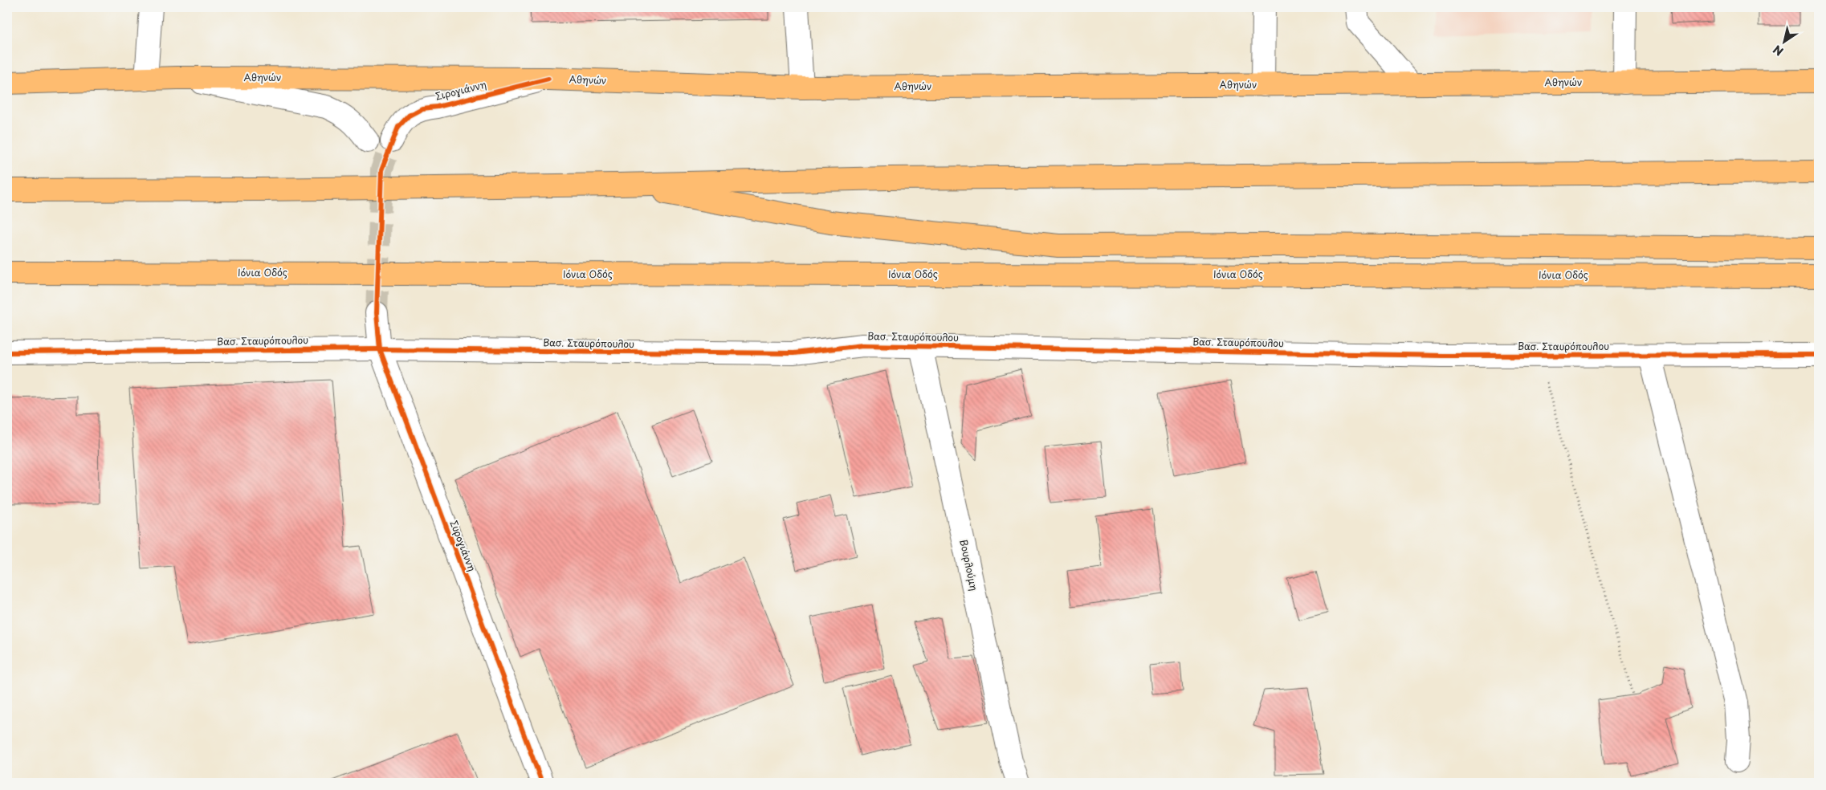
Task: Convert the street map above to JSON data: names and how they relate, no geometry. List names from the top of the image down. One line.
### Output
{"streets":{"main road":["Αθηνών","Ιόνια Οδός"],"street":["Σιρογιάννη","Βασ. Σταυρόπουλου","Συρογιάννη","Βουρλούμη"]},"crossings":[["Αθηνών","Σιρογιάννη"],["Βασ. Σταυρόπουλου","Συρογιάννη"],["Βασ. Σταυρόπουλου","Βουρλούμη"]],"north":"bottom left"}
